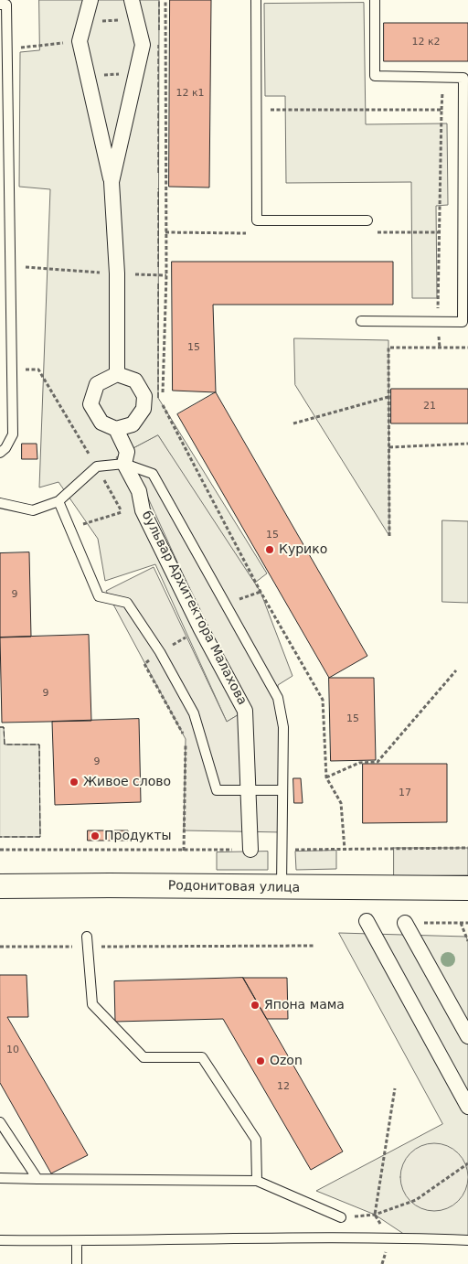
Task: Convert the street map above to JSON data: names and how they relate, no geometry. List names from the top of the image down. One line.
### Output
{"streets":{"street":["бульвар Архитектора Малахова","Родонитовая улица"]},"places":["Курико","Живое слово","Продукты","Япона мама","Ozon"],"house_numbers":["12 к2","12 к1","15","21","15","9","9","15","9","17","10","12"]}
